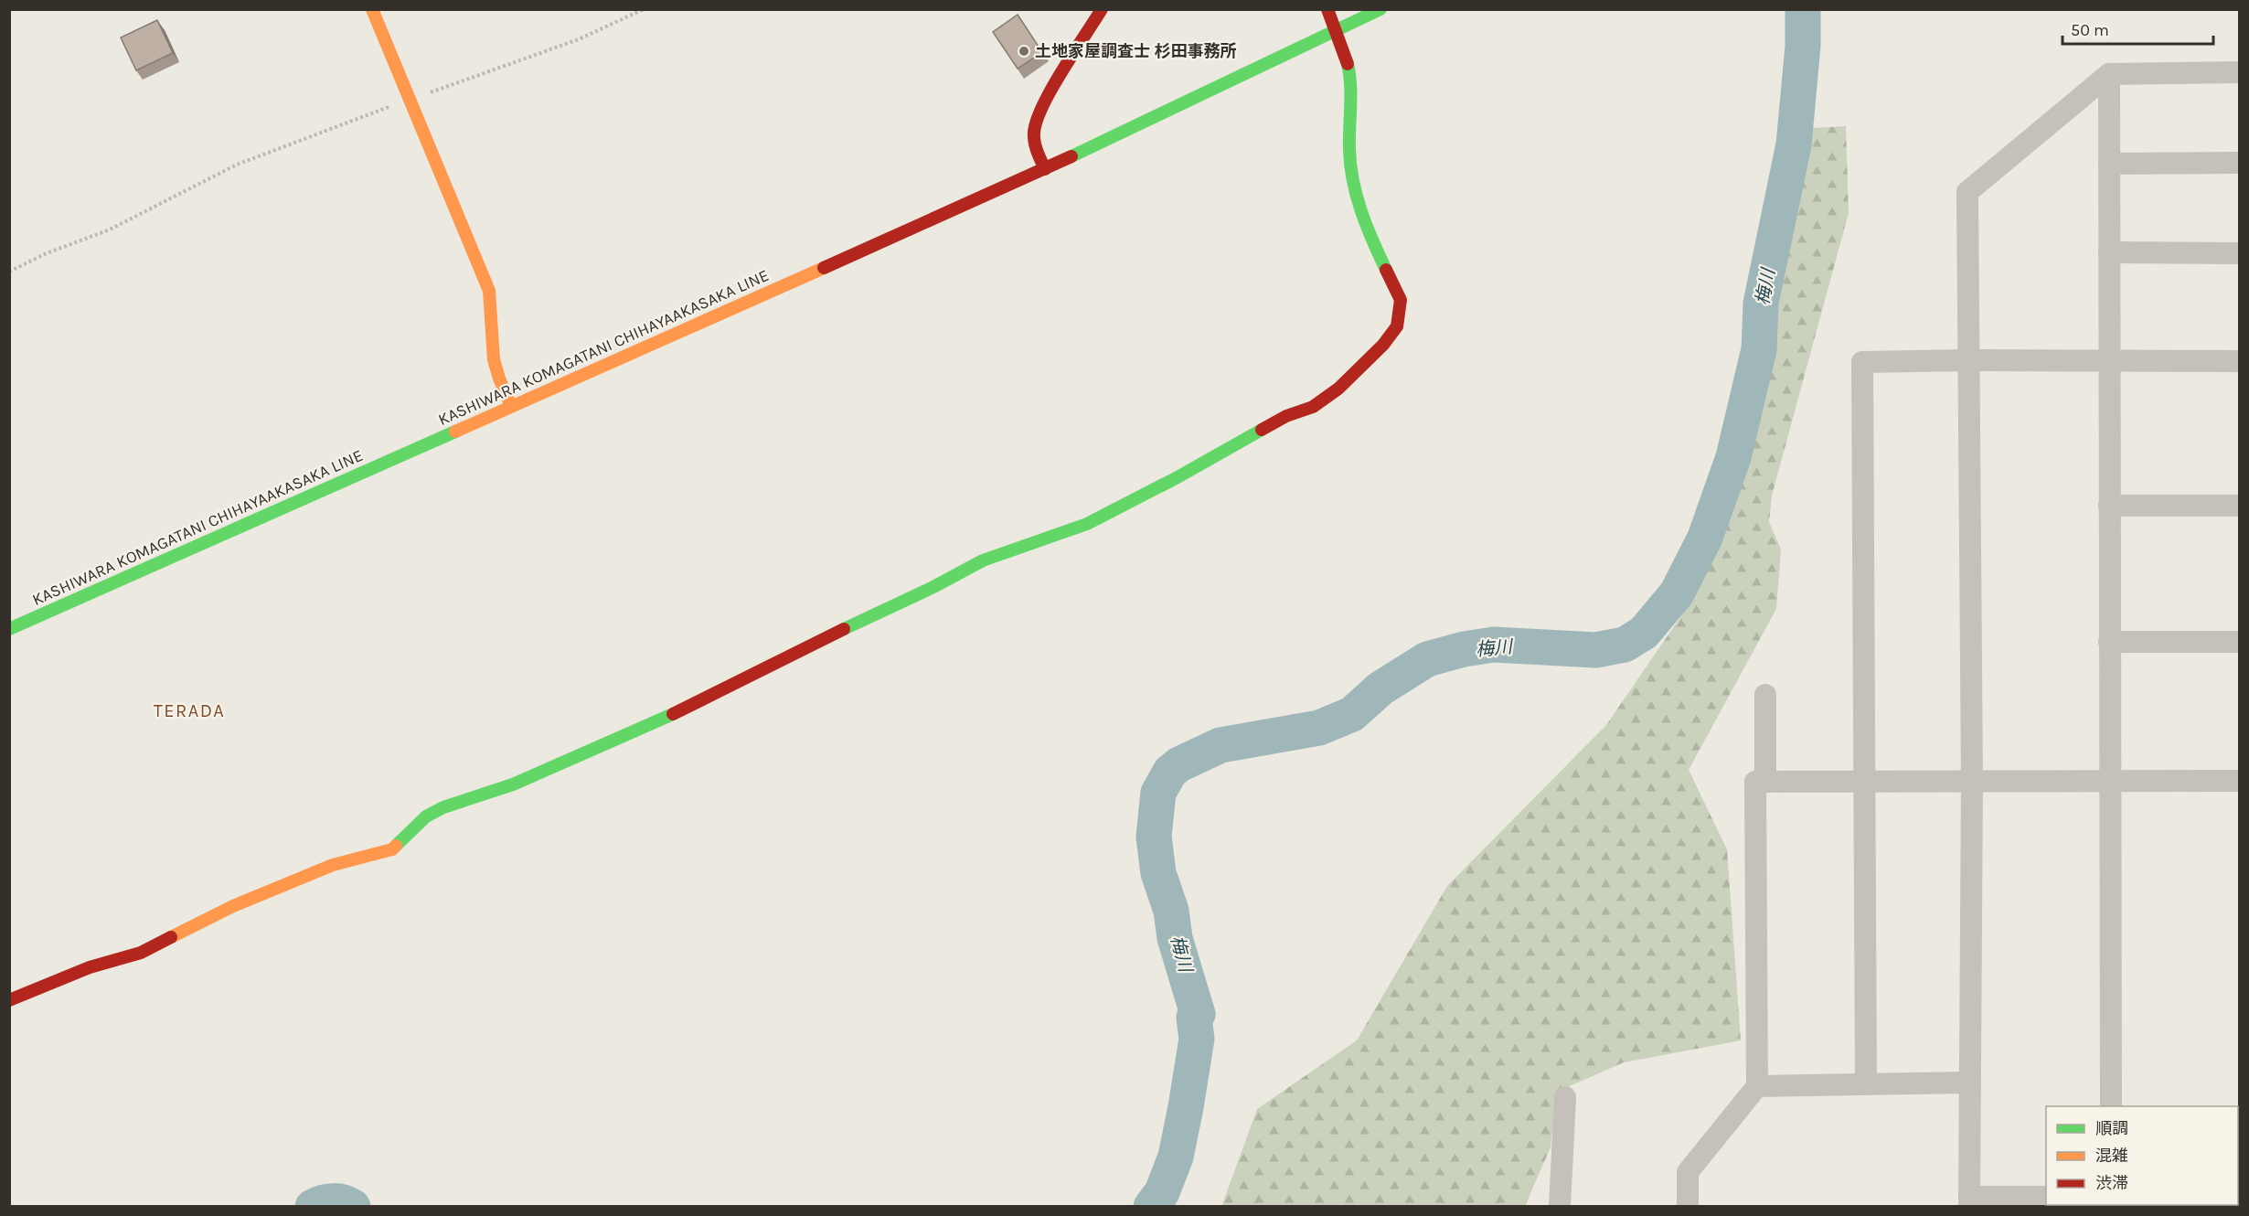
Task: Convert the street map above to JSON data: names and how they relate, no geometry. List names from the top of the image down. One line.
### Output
{"streets":{"street":["KASHIWARA KOMAGATANI CHIHAYAAKASAKA LINE"]},"districts":["TERADA"],"water":["梅川"],"places":["土地家屋調査士 杉田事務所"],"legend":["順調","混雑","渋滞"],"scale_bar":"50 m"}
